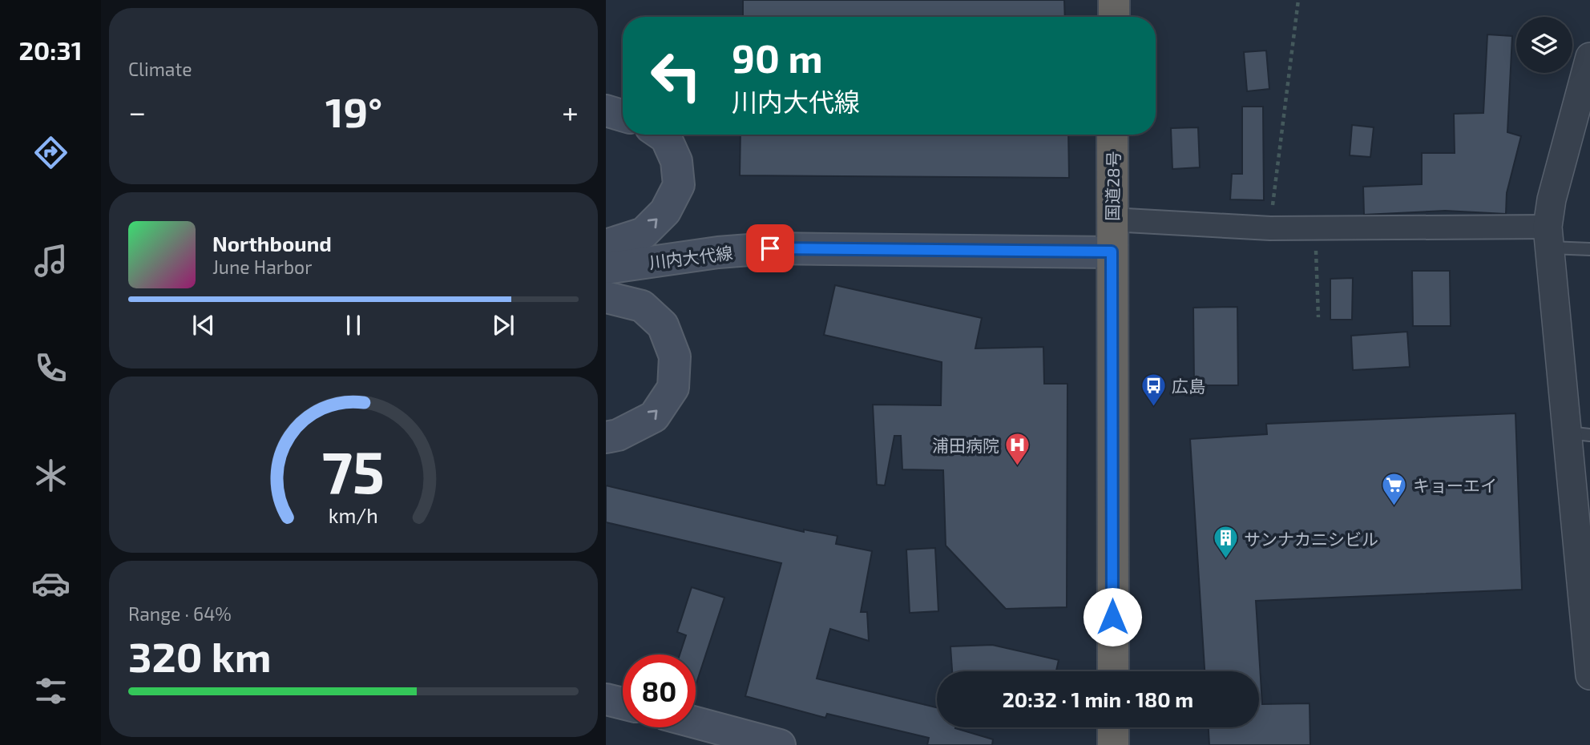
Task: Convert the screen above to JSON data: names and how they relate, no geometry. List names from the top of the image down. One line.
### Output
{"streets":{"highway":["国道28号"],"main road":["川内大代線"]},"crossings":[["国道28号","川内大代線"]],"places":{"bus stop":["広島"],"hospital":["浦田病院"],"supermarket":["キョーエイ"],"building":["サンナカニシビル"]},"page":{"tabs":"20:31","tile":["Climate",["Range · 64%","320 km"]],"turn":["90 m","川内大代線"],"heat":["−","19°","+"],"song":["Northbound","June Harbor"],"limit":"80","trip":"20:32 · 1 min · 180 m","gauge":["75","km/h"]}}
